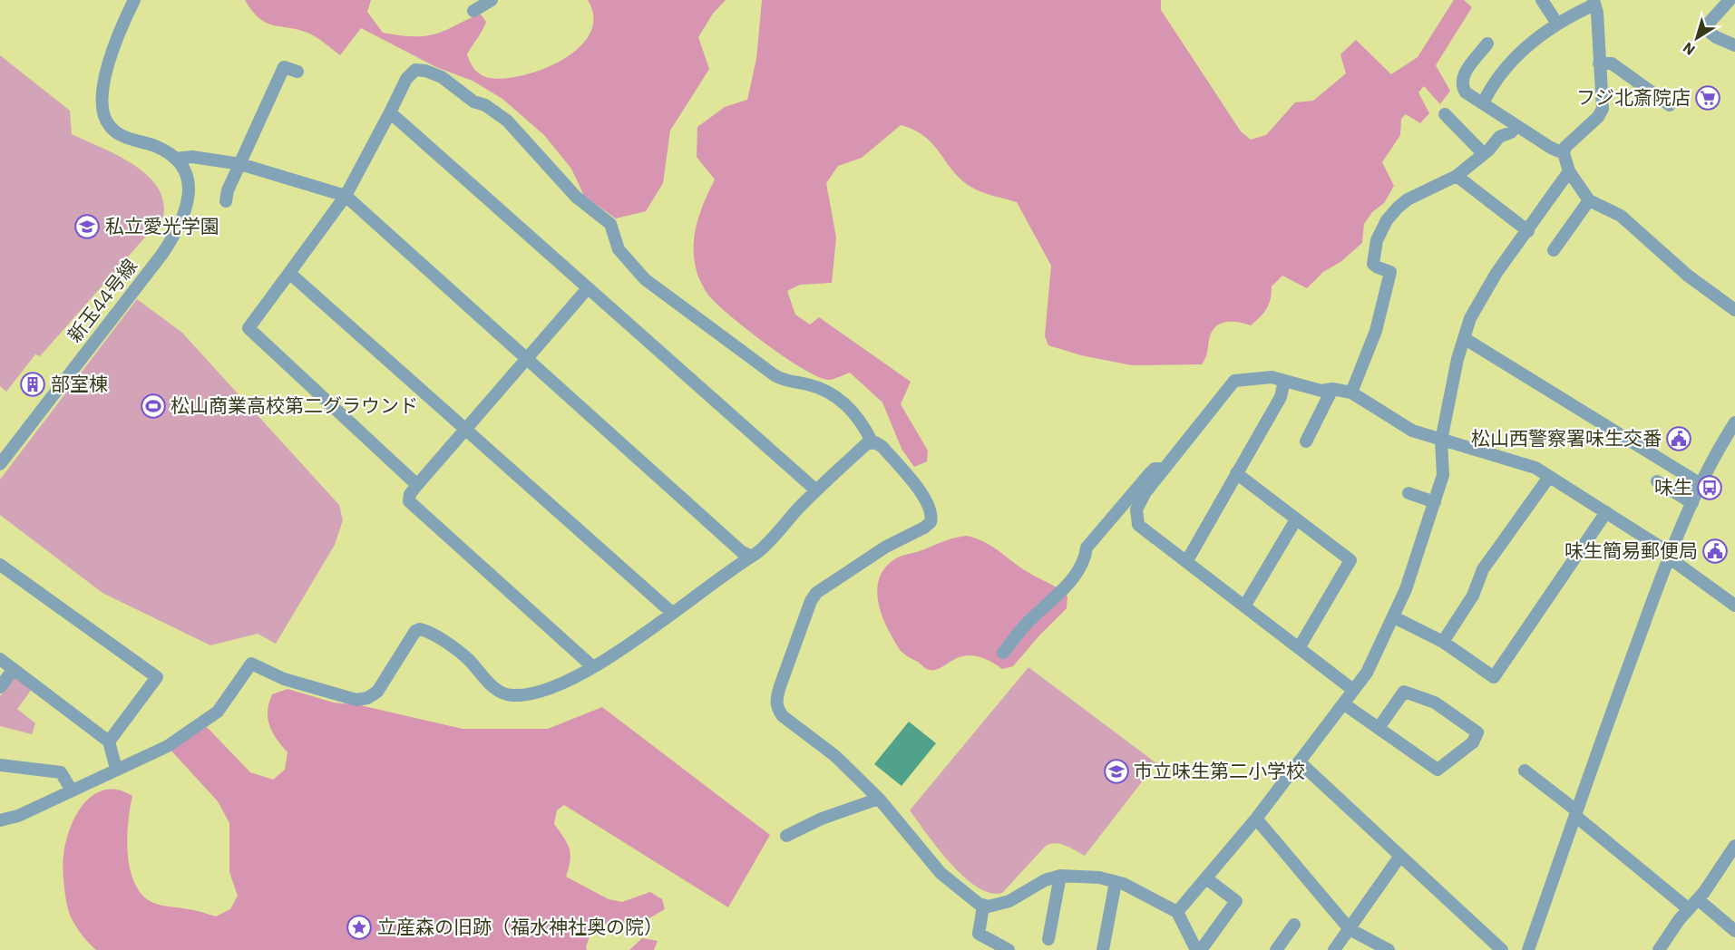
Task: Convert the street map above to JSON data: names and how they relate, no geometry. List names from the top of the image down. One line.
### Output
{"streets":{"street":["新玉44号線"]},"places":{"supermarket":["フジ北斎院店"],"school or university":["私立愛光学園","市立味生第二小学校"],"building":["部室棟"],"sports":["松山商業高校第二グラウンド"],"public building":["松山西警察署味生交番","味生簡易郵便局"],"bus stop":["味生"],"place":["立産森の旧跡（福水神社奥の院）"]},"north":"bottom left"}
